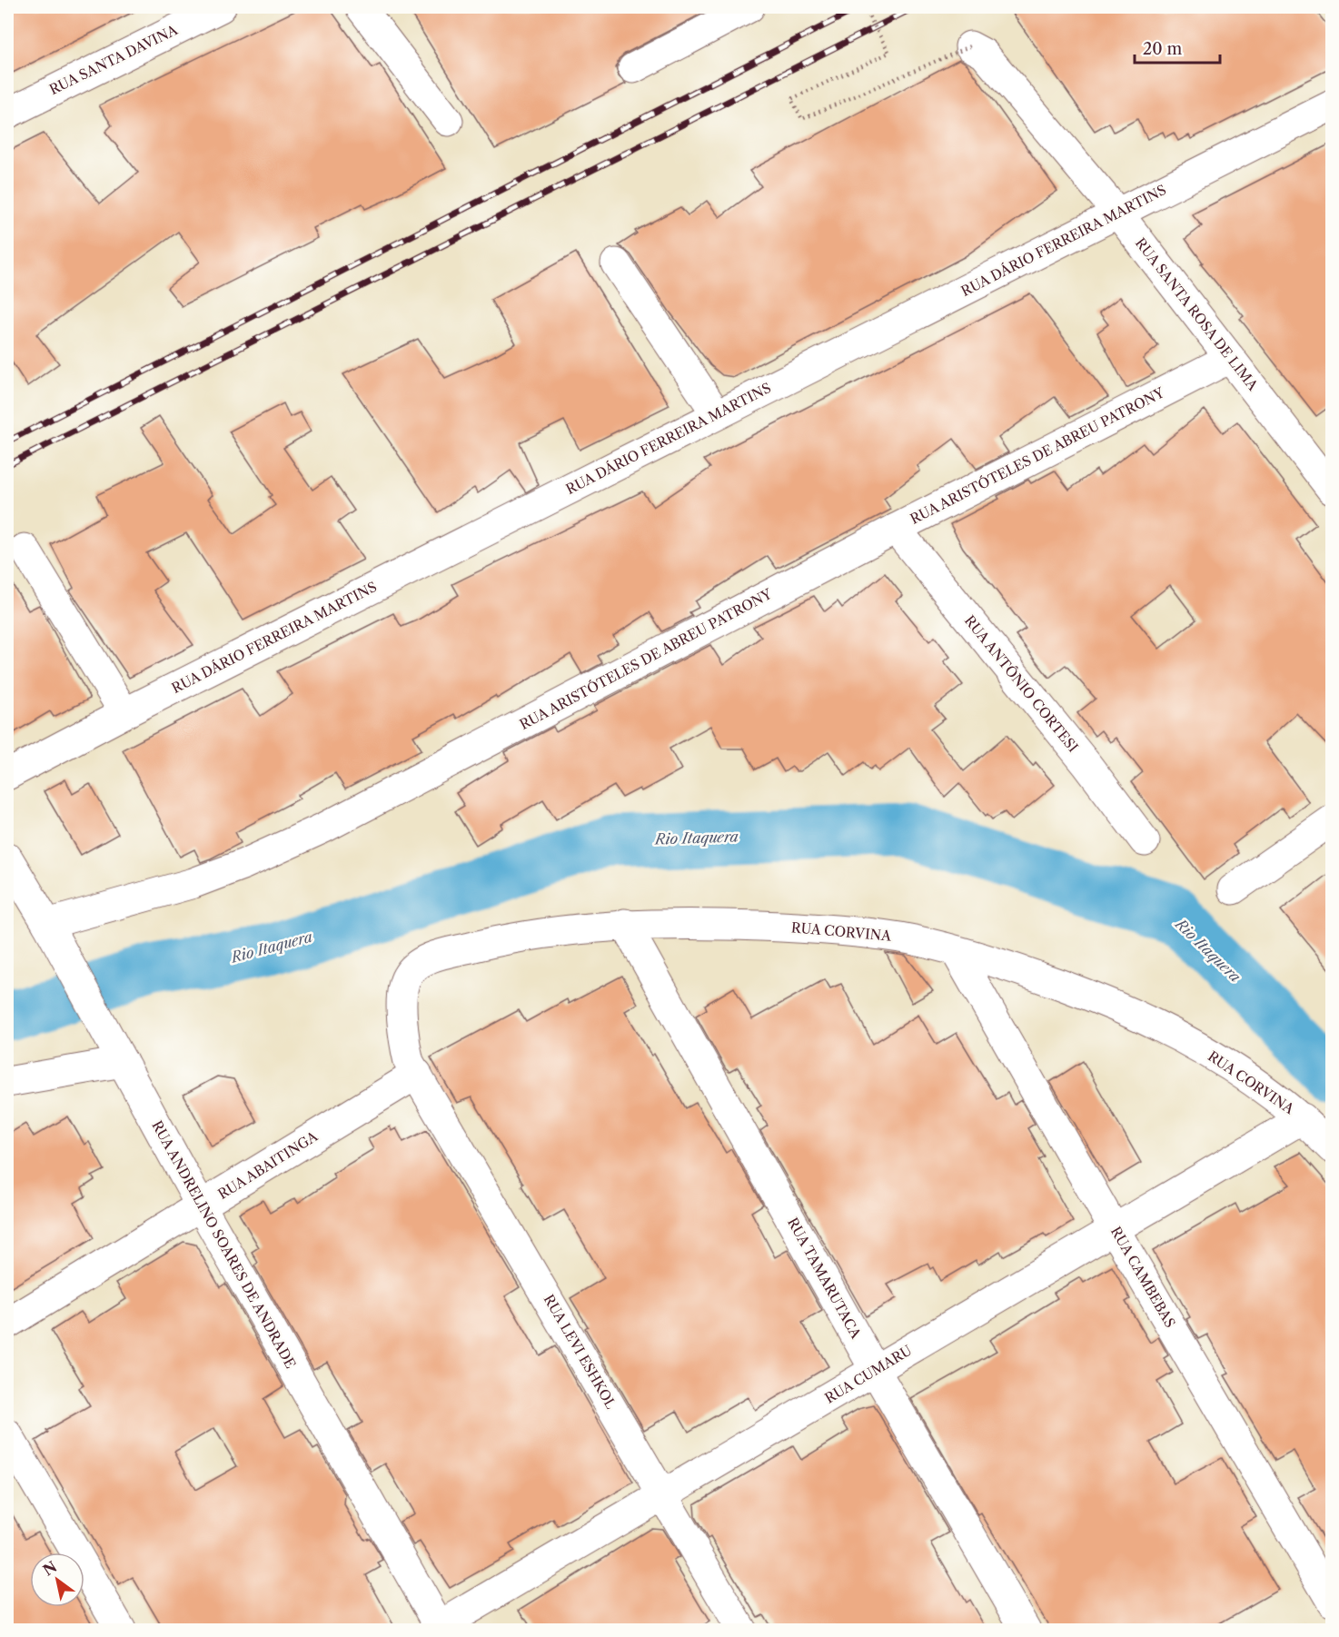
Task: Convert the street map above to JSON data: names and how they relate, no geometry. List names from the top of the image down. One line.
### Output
{"streets":{"street":["RUA SANTA DAVINA","RUA DÁRIO FERREIRA MARTINS","RUA SANTA ROSA DE LIMA","RUA ARISTÓTELES DE ABREU PATRONY","RUA ANTÔNIO CORTESI","RUA CORVINA","RUA ABAITINGA","RUA ANDRELINO SOARES DE ANDRADE","RUA CAMBEBAS","RUA TAMARUTACA","RUA LEVI ESHKOL","RUA CUMARU"]},"crossings":[["RUA DÁRIO FERREIRA MARTINS","RUA SANTA ROSA DE LIMA"],["RUA SANTA ROSA DE LIMA","RUA ARISTÓTELES DE ABREU PATRONY"],["RUA ARISTÓTELES DE ABREU PATRONY","RUA ANTÔNIO CORTESI"],["RUA ARISTÓTELES DE ABREU PATRONY","RUA ANDRELINO SOARES DE ANDRADE"],["RUA CORVINA","RUA ABAITINGA"],["RUA CORVINA","RUA CAMBEBAS"],["RUA CORVINA","RUA TAMARUTACA"],["RUA CORVINA","RUA LEVI ESHKOL"],["RUA CORVINA","RUA CUMARU"],["RUA ABAITINGA","RUA ANDRELINO SOARES DE ANDRADE"],["RUA ABAITINGA","RUA LEVI ESHKOL"],["RUA ANDRELINO SOARES DE ANDRADE","RUA CUMARU"],["RUA CAMBEBAS","RUA CUMARU"],["RUA TAMARUTACA","RUA CUMARU"],["RUA LEVI ESHKOL","RUA CUMARU"]],"water":["Rio Itaquera"],"scale_bar":"20 m","north":"top left"}
